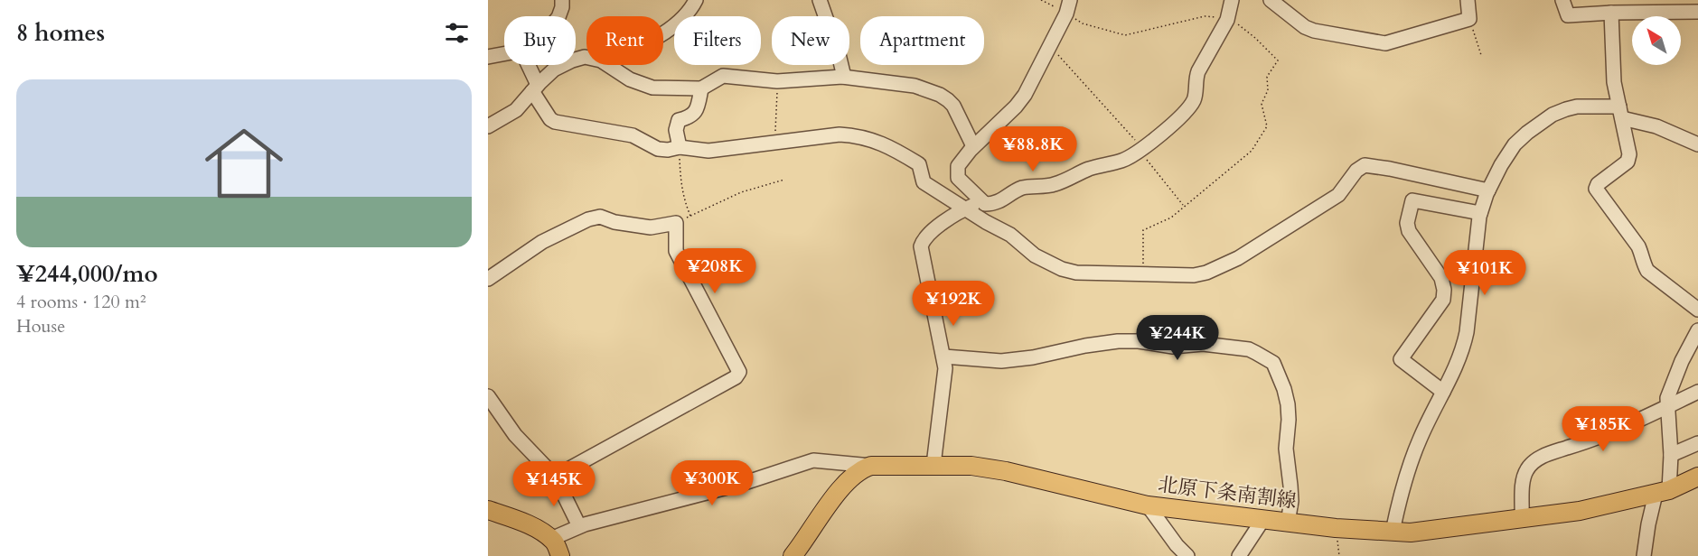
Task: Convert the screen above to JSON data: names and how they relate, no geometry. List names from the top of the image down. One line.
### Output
{"streets":{"main road":["北原下条南割線"]},"north":"top left","page":{"heading":"8 homes","chip":["Buy","Rent","Filters","New","Apartment"],"list":[{"name":"¥244,000/mo","note":"4 rooms · 120 m² · House"}],"price":["¥88.8K","¥208K","¥101K","¥192K","¥244K","¥185K","¥300K","¥145K"]}}
